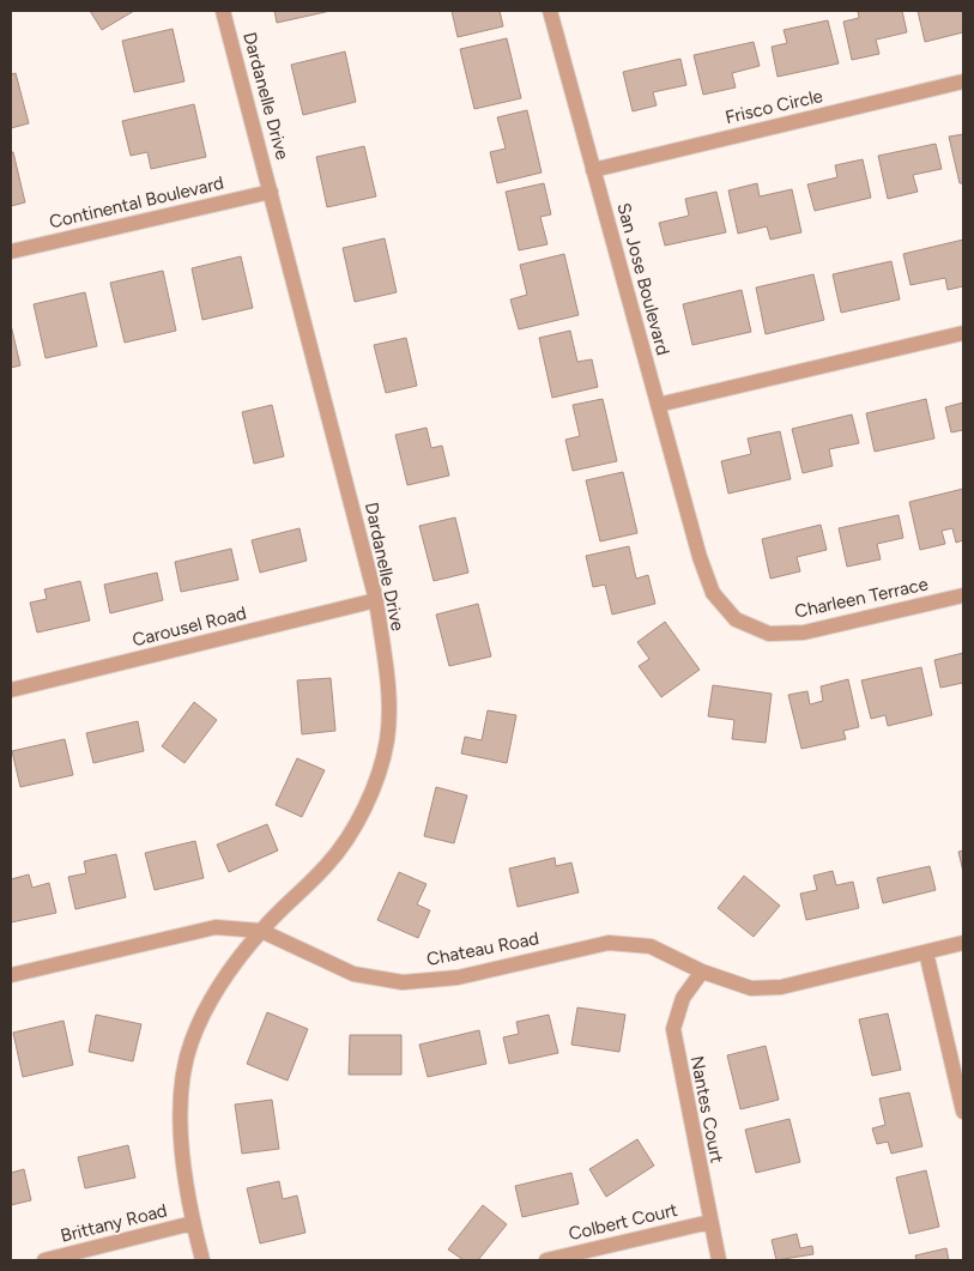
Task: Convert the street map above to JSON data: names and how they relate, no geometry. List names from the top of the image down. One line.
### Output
{"streets":{"street":["Dardanelle Drive","Frisco Circle","Continental Boulevard","San Jose Boulevard","Charleen Terrace","Carousel Road","Chateau Road","Nantes Court","Colbert Court","Brittany Road"]},"crossings":[["Dardanelle Drive","Continental Boulevard"],["Dardanelle Drive","Carousel Road"],["Dardanelle Drive","Chateau Road"],["Dardanelle Drive","Brittany Road"],["Frisco Circle","San Jose Boulevard"],["San Jose Boulevard","Charleen Terrace"],["Chateau Road","Nantes Court"],["Nantes Court","Colbert Court"]]}
